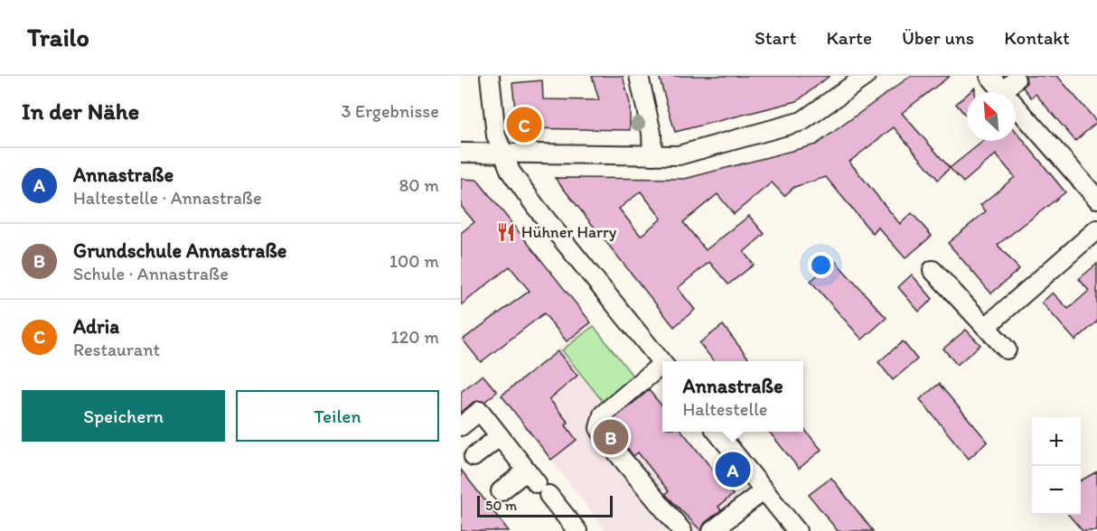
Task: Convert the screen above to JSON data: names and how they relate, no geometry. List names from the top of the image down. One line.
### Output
{"places":{"restaurant":["Hühner Harry"]},"scale_bar":"50 m","north":"top left","page":{"header":"Trailo","nav":["Start","Karte","Über uns","Kontakt"],"heading":["In der Nähe","3 Ergebnisse"],"pins":["C","B","A"],"list":[{"mark":"A","name":"Annastraße","note":"Haltestelle · Annastraße","value":"80 m"},{"mark":"B","name":"Grundschule Annastraße","note":"Schule · Annastraße","value":"100 m"},{"mark":"C","name":"Adria","note":"Restaurant","value":"120 m"}],"popup":["Annastraße","Haltestelle"],"buttons":["Speichern","Teilen"],"map_buttons":["+","−"],"scale":"50 m"}}
